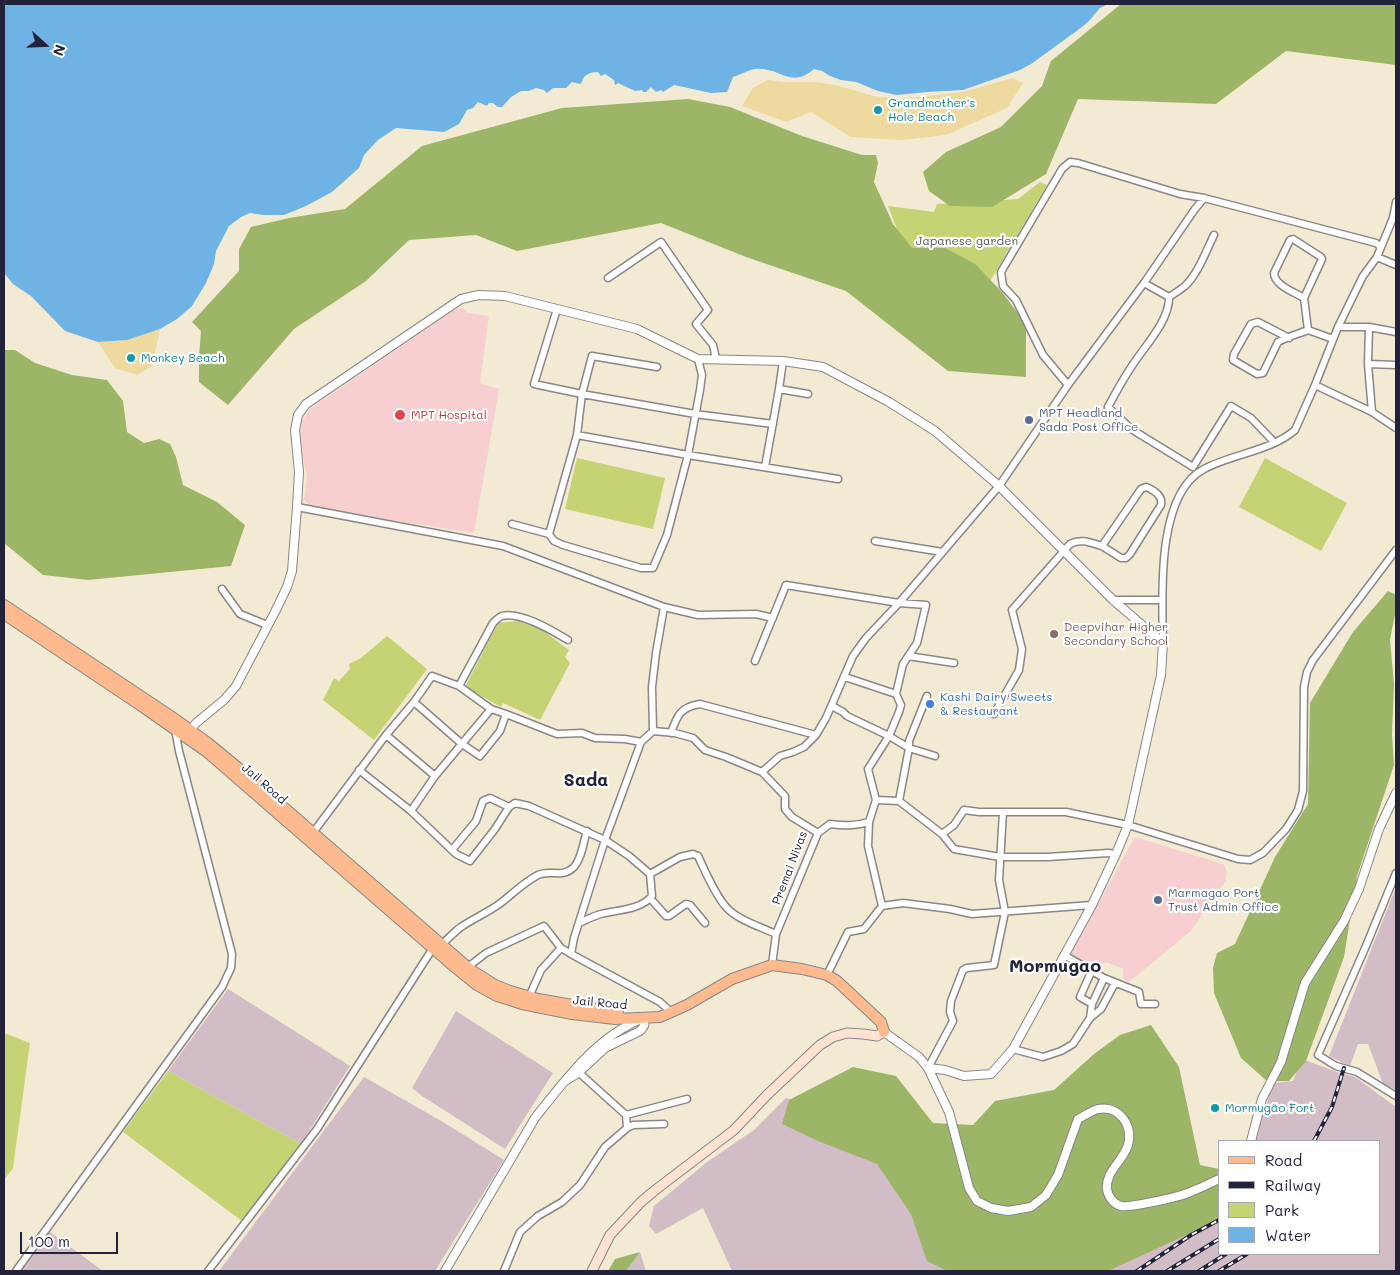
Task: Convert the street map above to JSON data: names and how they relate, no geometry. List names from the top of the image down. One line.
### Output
{"streets":{"main road":["Jail Road"],"street":["Premai Nivas"]},"districts":["Sada","Mormugao"],"parks":["Japanese garden"],"places":["Grandmother's Hole Beach","Monkey Beach","MPT Hospital","MPT Headland Sada Post Office","Deepvihar Higher Secondary School","Kashi Dairy Sweets & Restaurant","Marmagao Port Trust Admin Office","Mormugão Fort"],"legend":["Road","Railway","Park","Water"],"scale_bar":"100 m","north":"right"}
